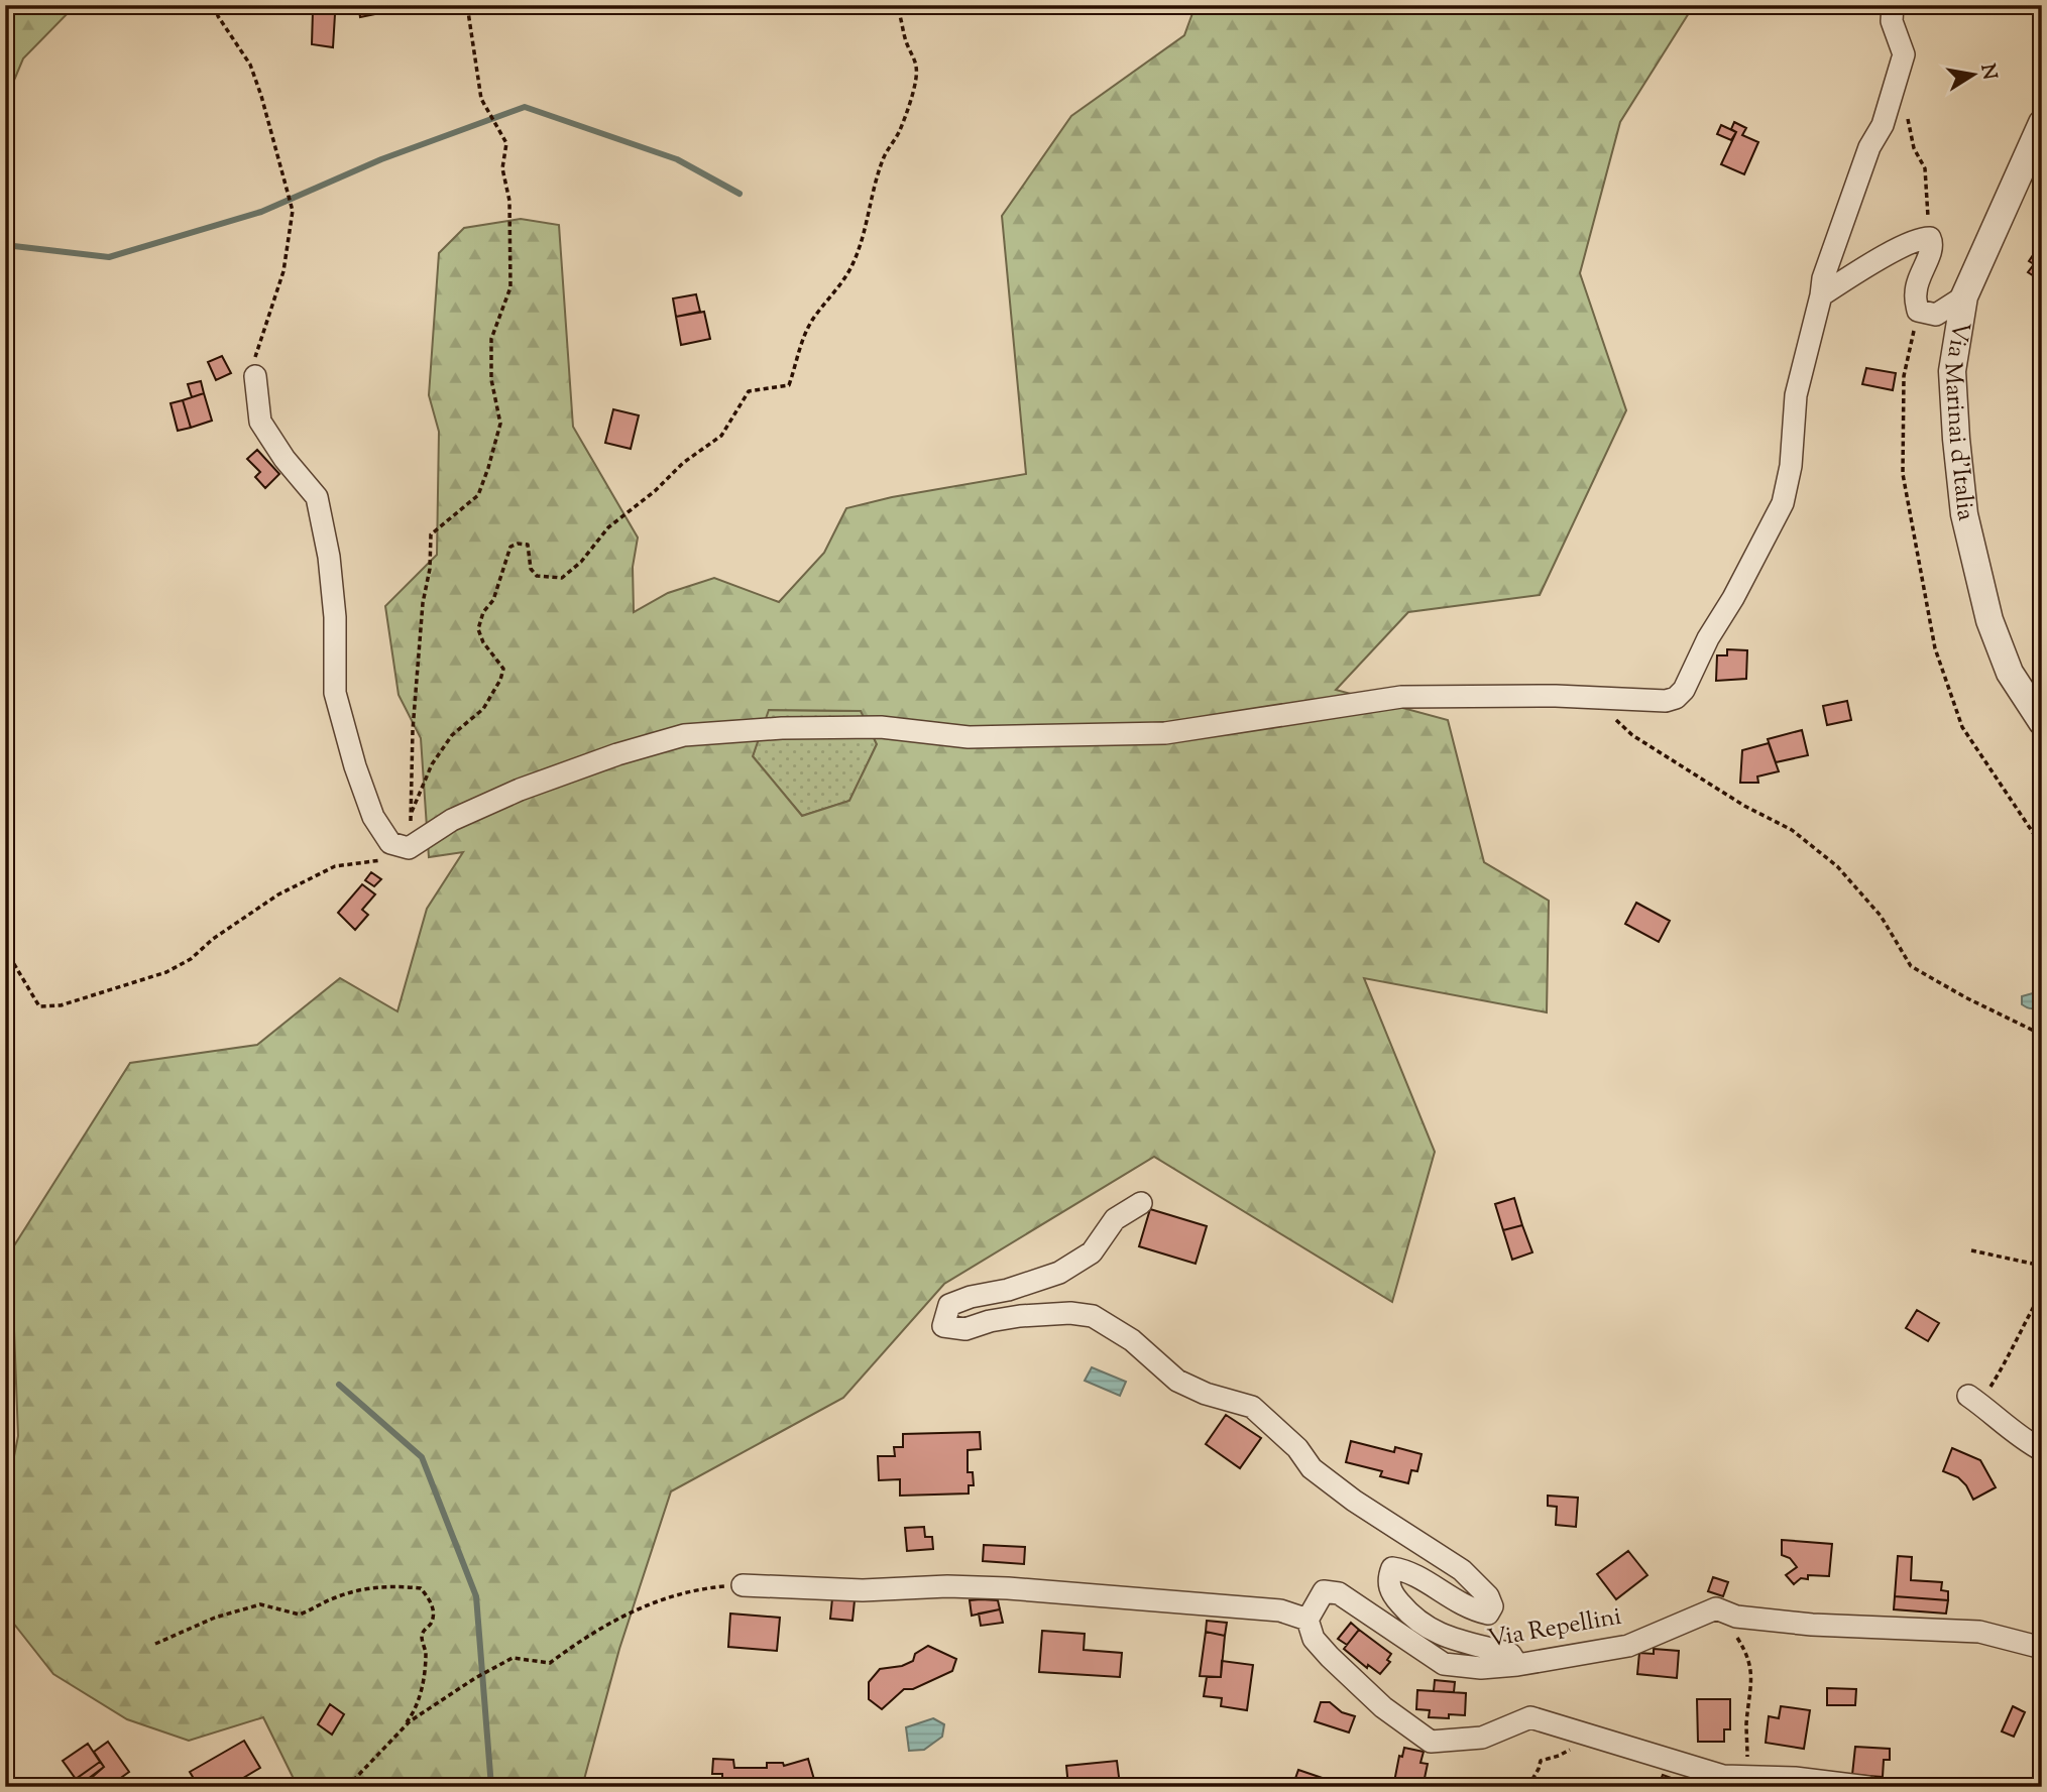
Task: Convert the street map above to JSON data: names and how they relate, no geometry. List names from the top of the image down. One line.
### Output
{"streets":{"street":["Via Marinai d'Italia","Via Repellini"]},"north":"right"}
